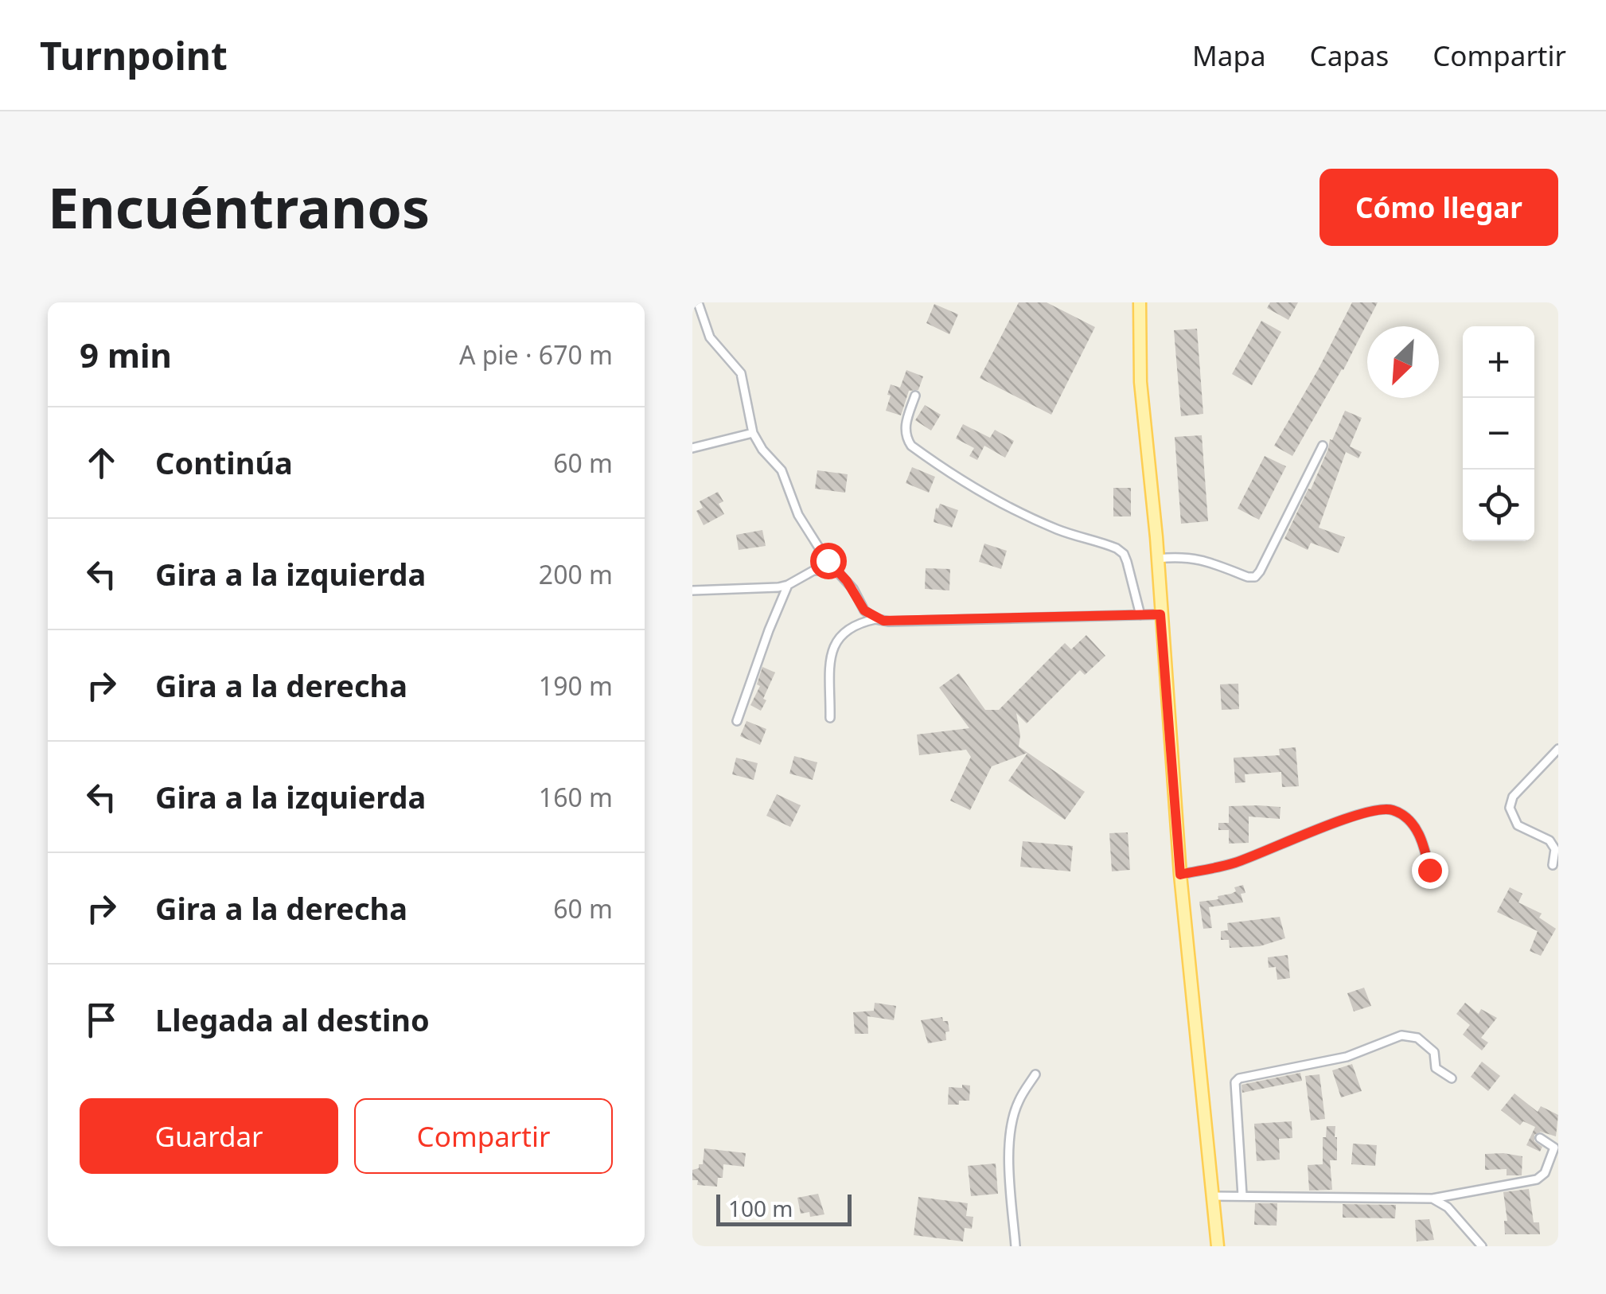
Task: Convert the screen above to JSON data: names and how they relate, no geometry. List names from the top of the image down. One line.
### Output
{"scale_bar":"100 m","north":"bottom left","page":{"header":"Turnpoint","nav":["Mapa","Capas","Compartir"],"title":"Encuéntranos","buttons":["Cómo llegar",["Guardar","Compartir"]],"heading":["9 min","A pie · 670 m"],"map_buttons":["+","−"],"list":[["Continúa","60 m"],["Gira a la izquierda","200 m"],["Gira a la derecha","190 m"],["Gira a la izquierda","160 m"],["Gira a la derecha","60 m"],"Llegada al destino"],"scale":"100 m"}}
